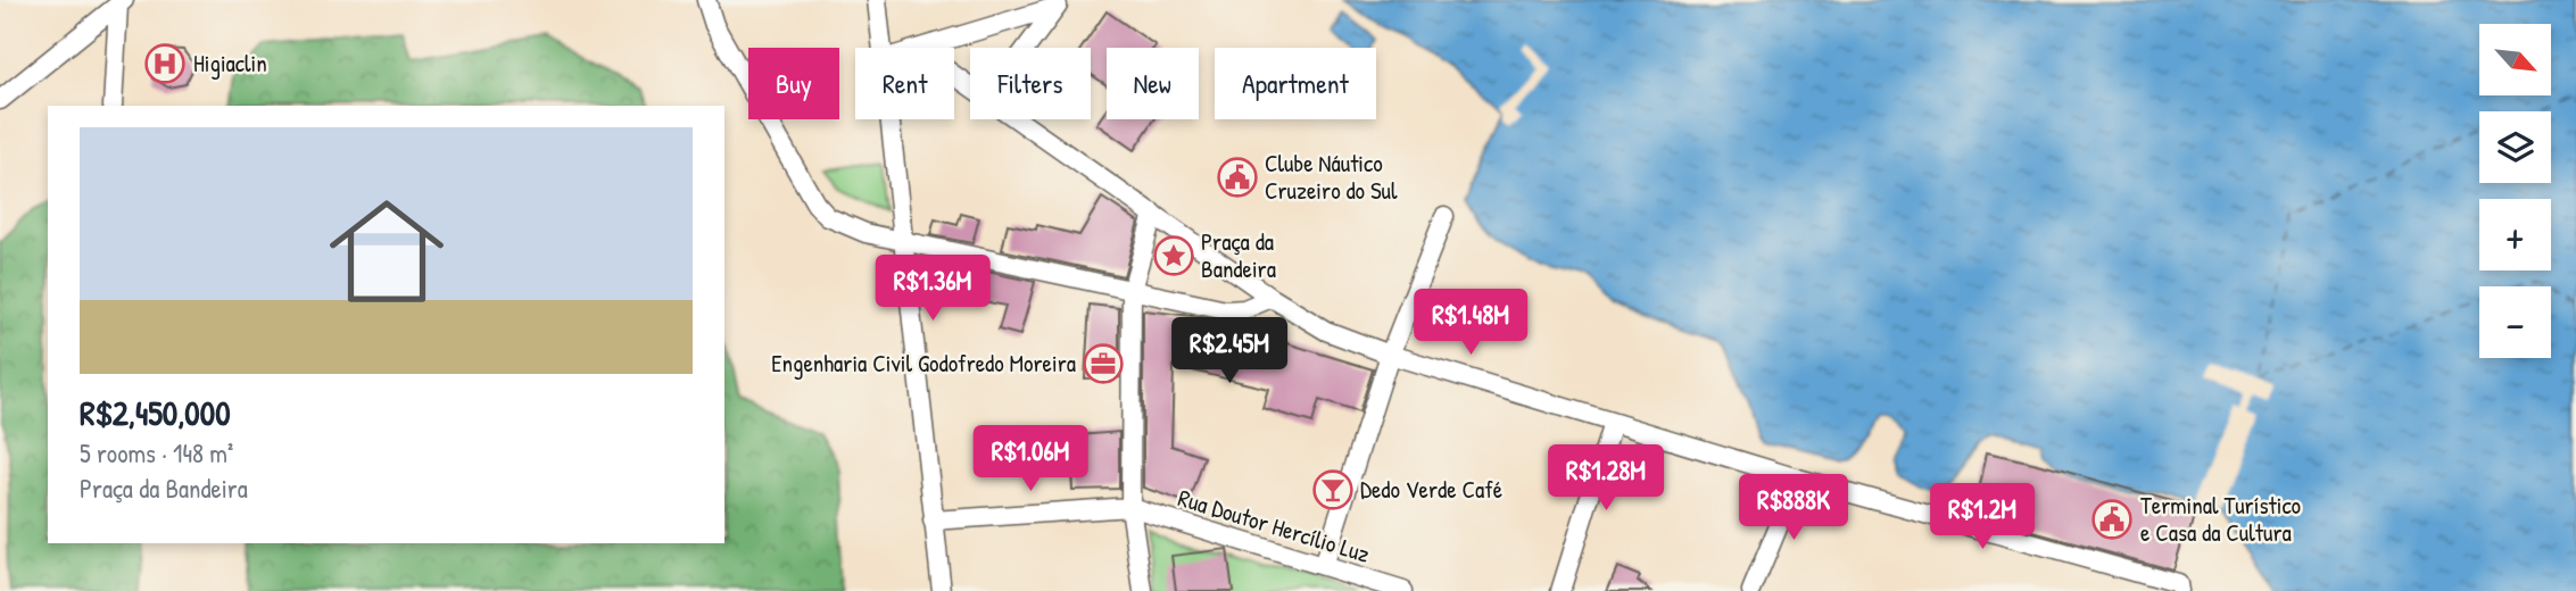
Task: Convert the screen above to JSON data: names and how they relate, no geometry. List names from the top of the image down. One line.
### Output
{"streets":{"street":["Rua Doutor Hercílio Luz"]},"places":{"hospital":["Higiaclin"],"public building":["Clube Náutico Cruzeiro do Sul","Terminal Turístico e Casa da Cultura"],"place":["Praça da Bandeira"],"office":["Engenharia Civil Godofredo Moreira"],"bar":["Dedo Verde Café"]},"north":"bottom right","page":{"map_buttons":["+","−"],"chip":["Buy","Rent","Filters","New","Apartment"],"list":[{"name":"R$2,450,000","note":"5 rooms · 148 m² · Praça da Bandeira"}],"price":["R$1.36M","R$1.48M","R$2.45M","R$1.06M","R$1.28M","R$888K","R$1.2M"]}}
